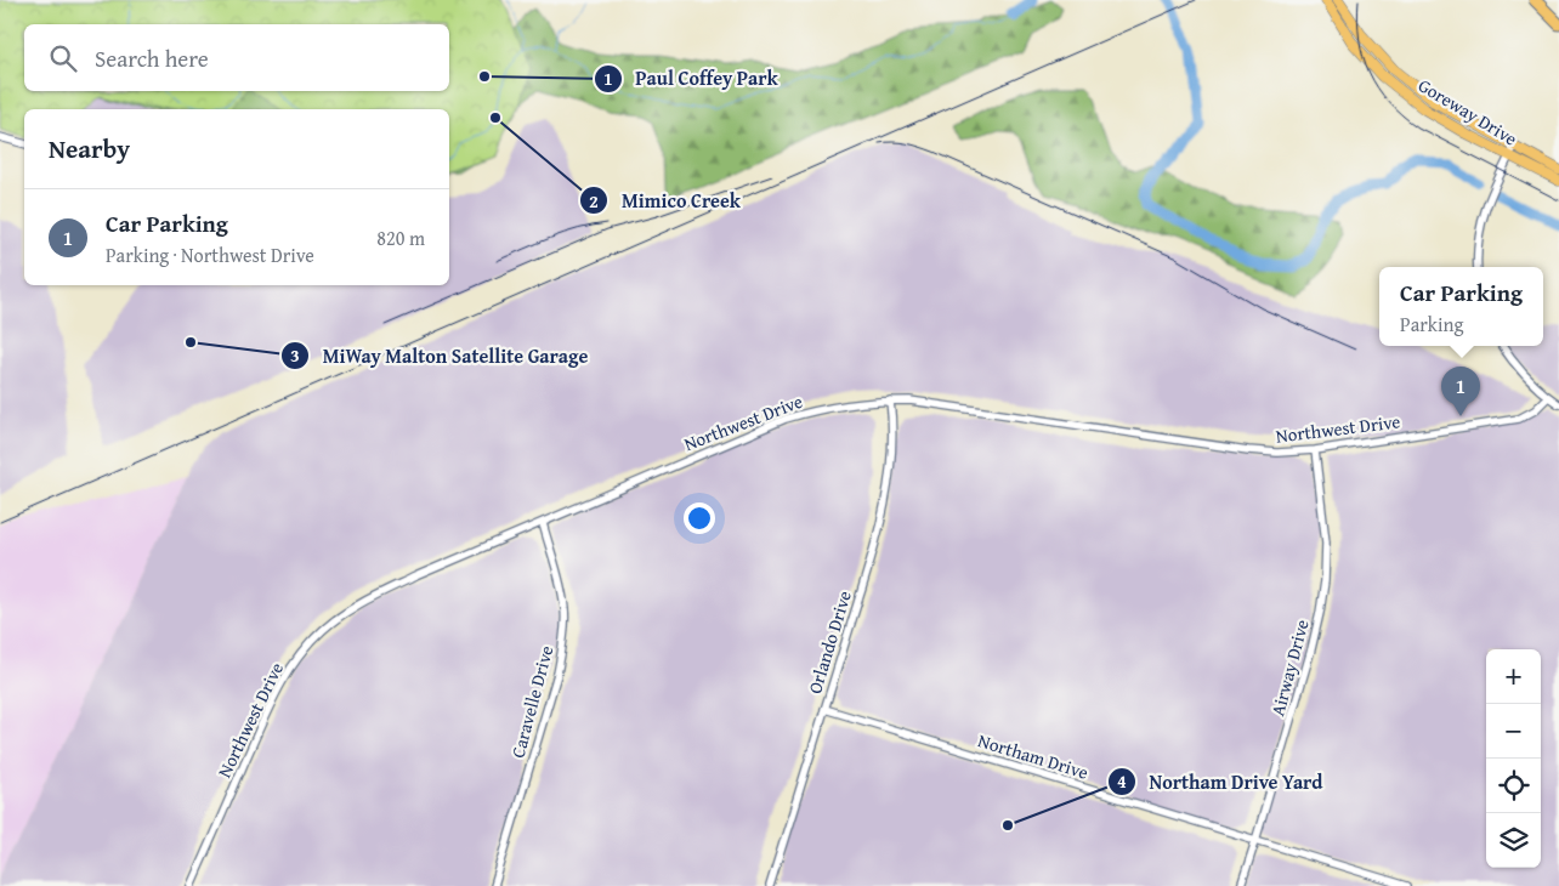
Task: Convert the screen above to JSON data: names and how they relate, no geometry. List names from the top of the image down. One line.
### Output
{"streets":{"main road":["Goreway Drive"],"street":["Northwest Drive","Orlando Drive","Airway Drive","Caravelle Drive","Northam Drive"]},"crossings":[["Northwest Drive","Orlando Drive"],["Northwest Drive","Airway Drive"],["Northwest Drive","Caravelle Drive"],["Orlando Drive","Northam Drive"],["Airway Drive","Northam Drive"]],"places":["Paul Coffey Park","Mimico Creek","MiWay Malton Satellite Garage","Northam Drive Yard"],"page":{"search":"Search here","heading":"Nearby","list":[{"mark":"1","name":"Car Parking","note":"Parking · Northwest Drive","value":"820 m"}],"popup":["Car Parking","Parking"],"pins":"1","map_buttons":["+","−"]}}
